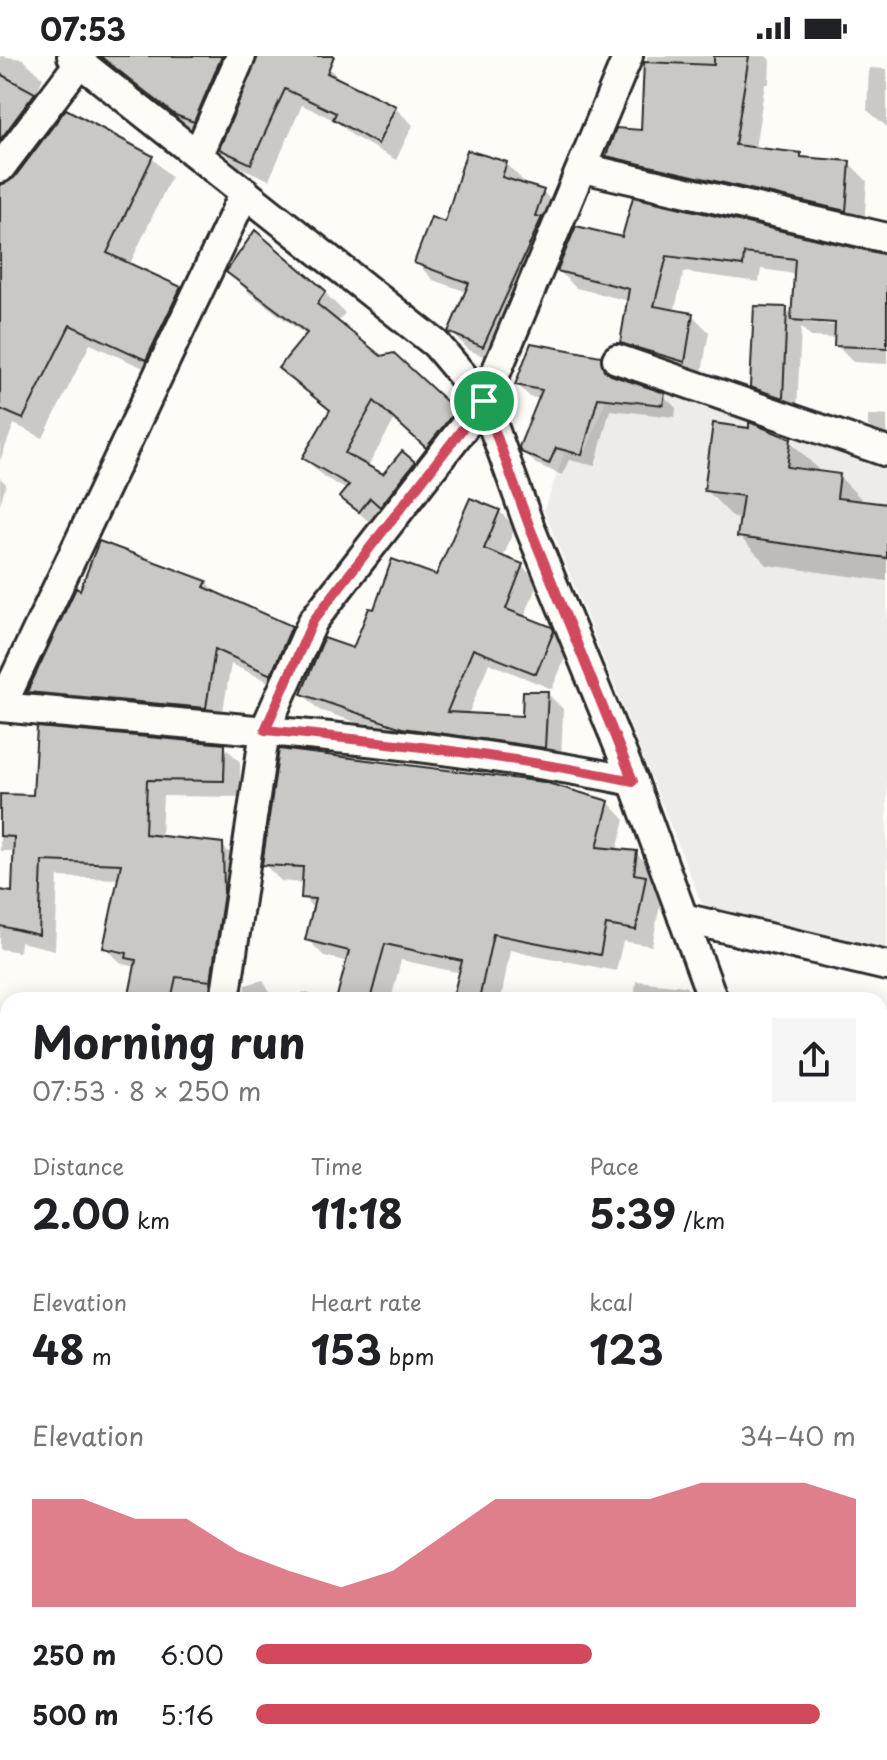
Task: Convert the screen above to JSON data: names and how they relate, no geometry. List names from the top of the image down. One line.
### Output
{"page":{"status":"07:53","heading":["Morning run","07:53 · 8 × 250 m"],"stats":[["Distance","2.00 km"],["Time","11:18"],["Pace","5:39 /km"],["Elevation","48 m"],["Heart rate","153 bpm"],["kcal","123"]],"chart":["Elevation","34–40 m"],"list":[{"name":"250 m","note":"6:00"},{"name":"500 m","note":"5:16"}]}}
